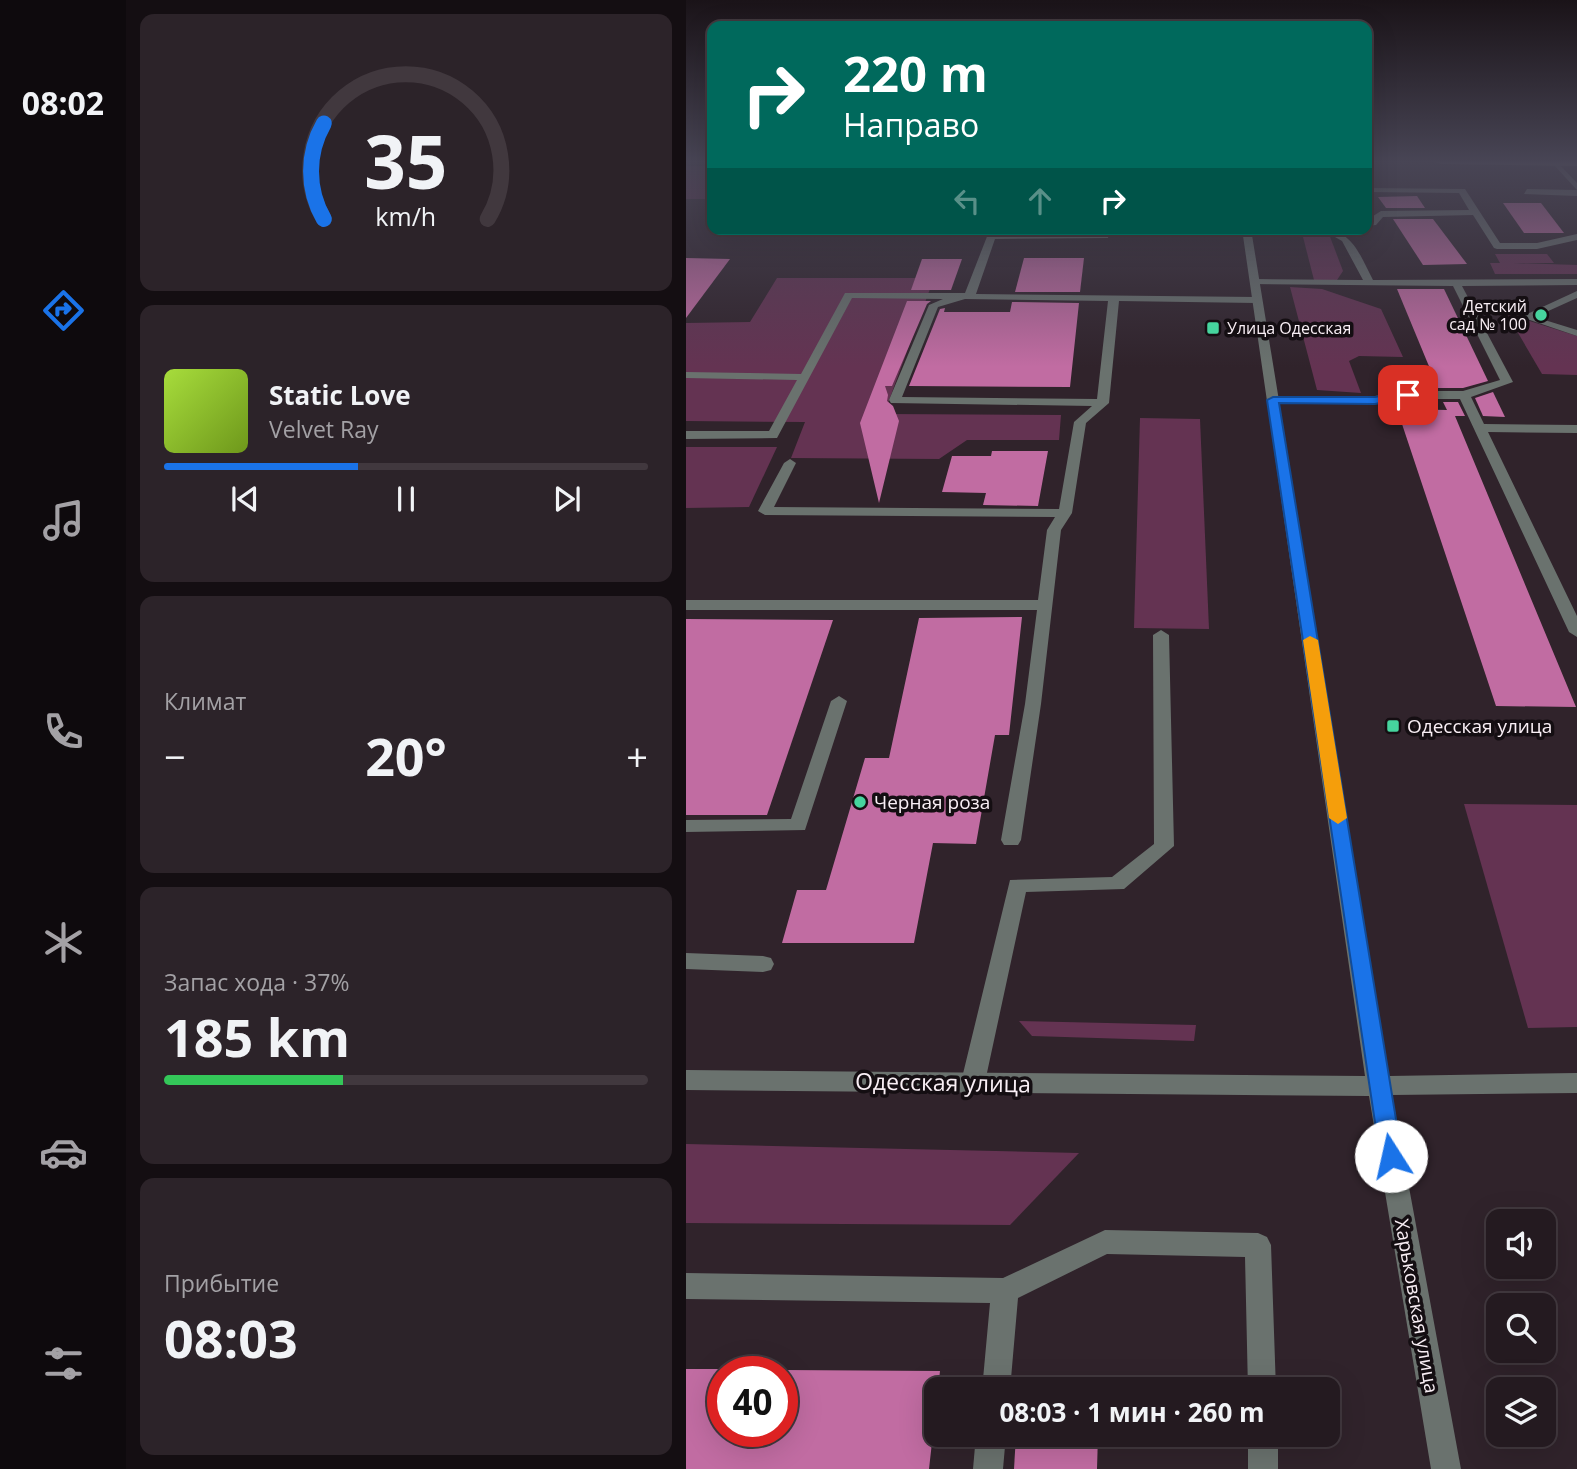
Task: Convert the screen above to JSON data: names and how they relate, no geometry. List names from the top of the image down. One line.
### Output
{"streets":{"street":["Одесская улица","Харьковская улица"]},"crossings":[["Одесская улица","Харьковская улица"]],"places":{"other":["Детский сад № 100","Черная роза"],"transit":["Улица Одесская","Одесская улица"]},"page":{"tabs":"08:02","turn":["220 m","Направо"],"song":["Static Love","Velvet Ray"],"tile":["Климат",["Запас хода · 37%","185 km"],["Прибытие","08:03"]],"heat":["−","20°","+"],"limit":"40","trip":"08:03 · 1 мин · 260 m","gauge":["35","km/h"]}}
